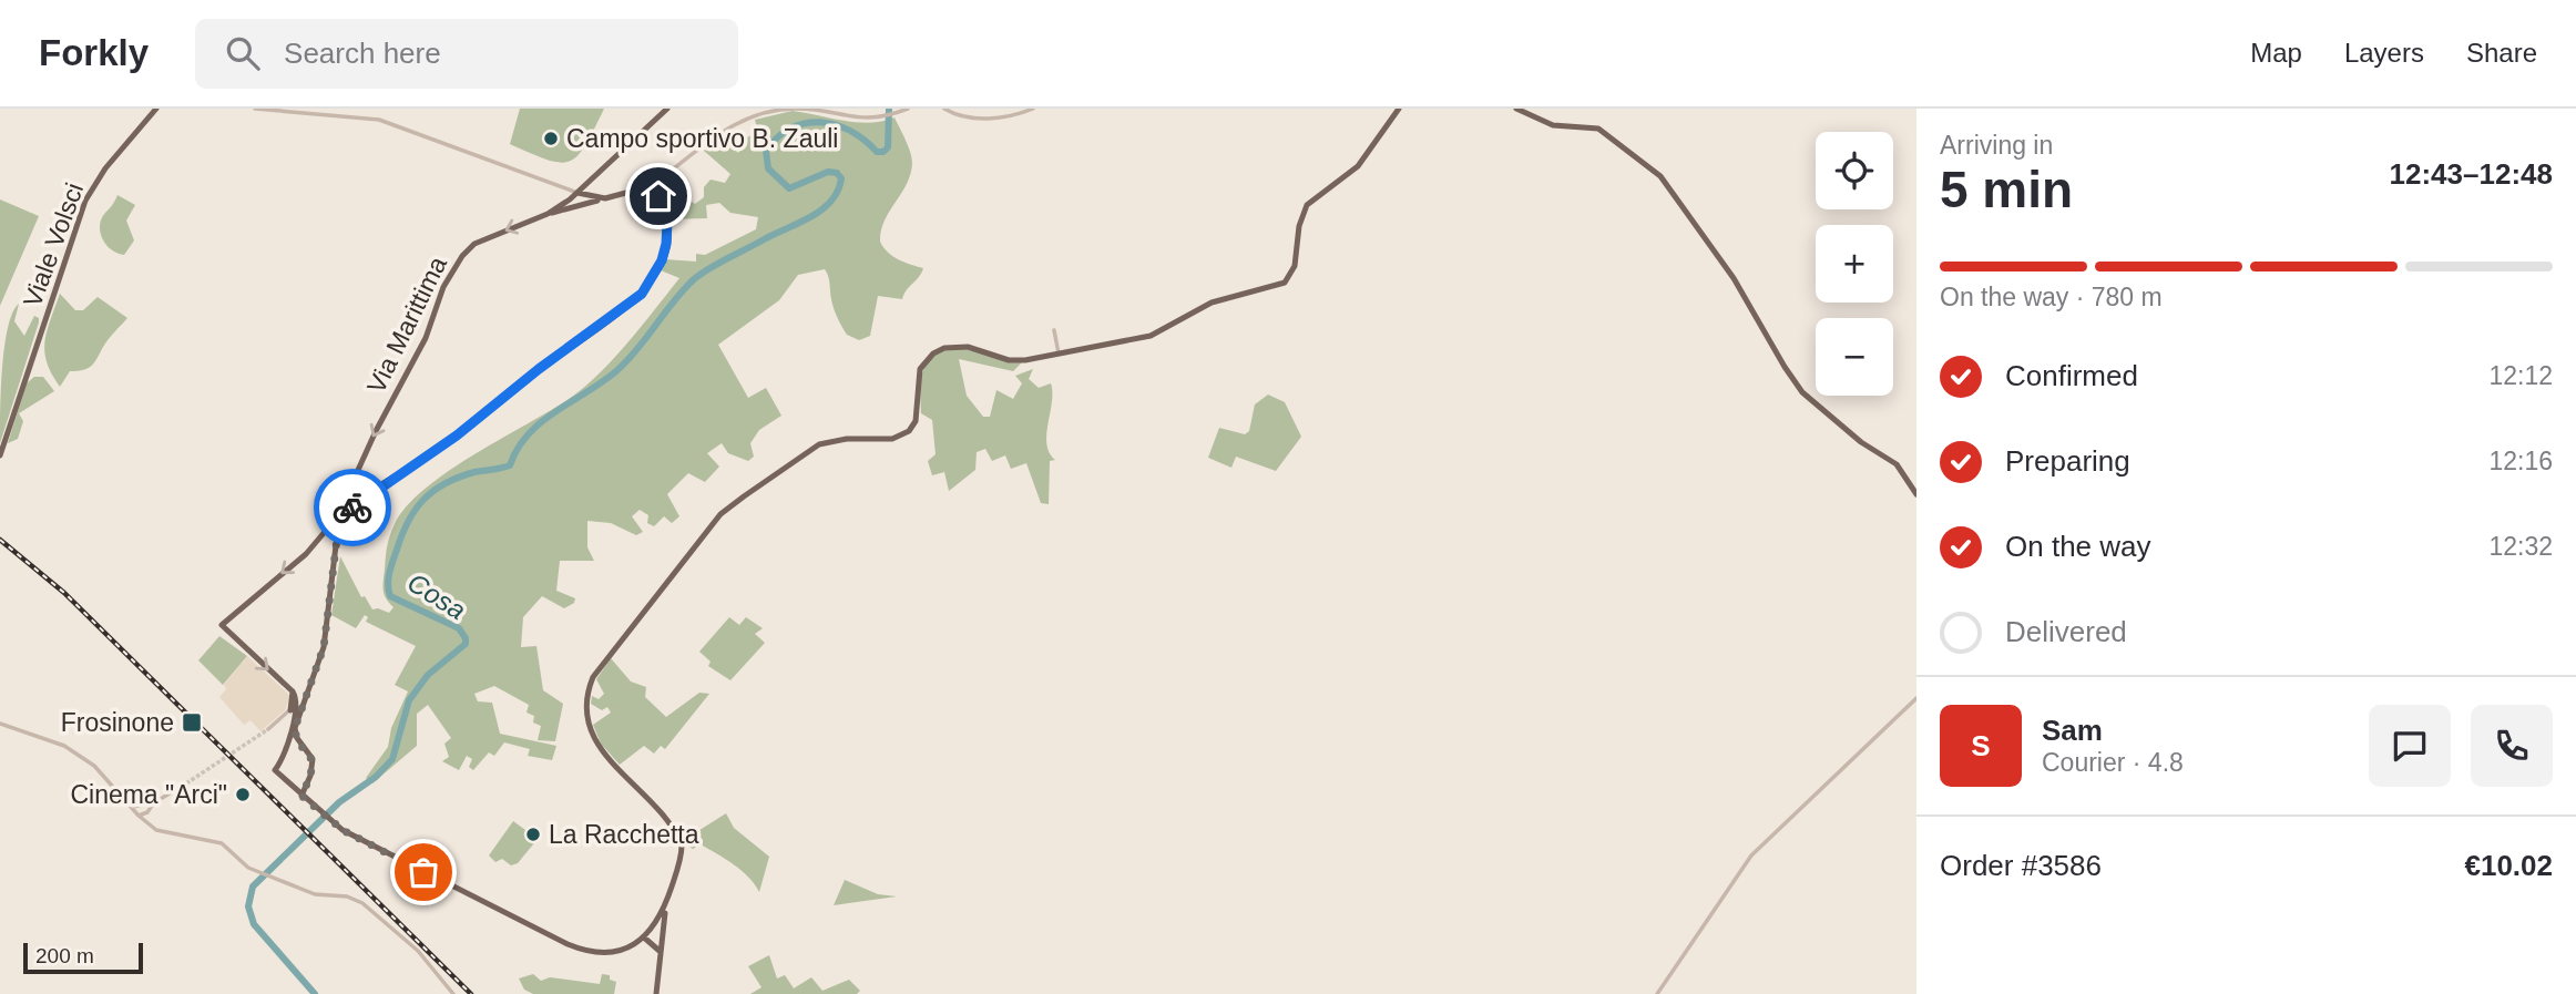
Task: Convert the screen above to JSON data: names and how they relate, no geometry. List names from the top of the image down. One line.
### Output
{"streets":{"main road":["Viale Volsci","Via Marittima"]},"one_way":["Via Marittima"],"water":["Cosa"],"places":{"other":["Campo sportivo B. Zauli","Cinema \"Arci\"","La Racchetta"],"transit":["Frosinone"]},"scale_bar":"200 m","page":{"header":"Forkly","search":"Search here","nav":["Map","Layers","Share"],"heading":["5 min","Arriving in","12:43–12:48"],"panel":["Sam","Courier · 4.8","Order #3586","€10.02"],"map_buttons":["+","−"],"bar":"On the way · 780 m","list":[["Confirmed","12:12"],["Preparing","12:16"],["On the way","12:32"],"Delivered"],"round":"S","scale":"200 m"}}
